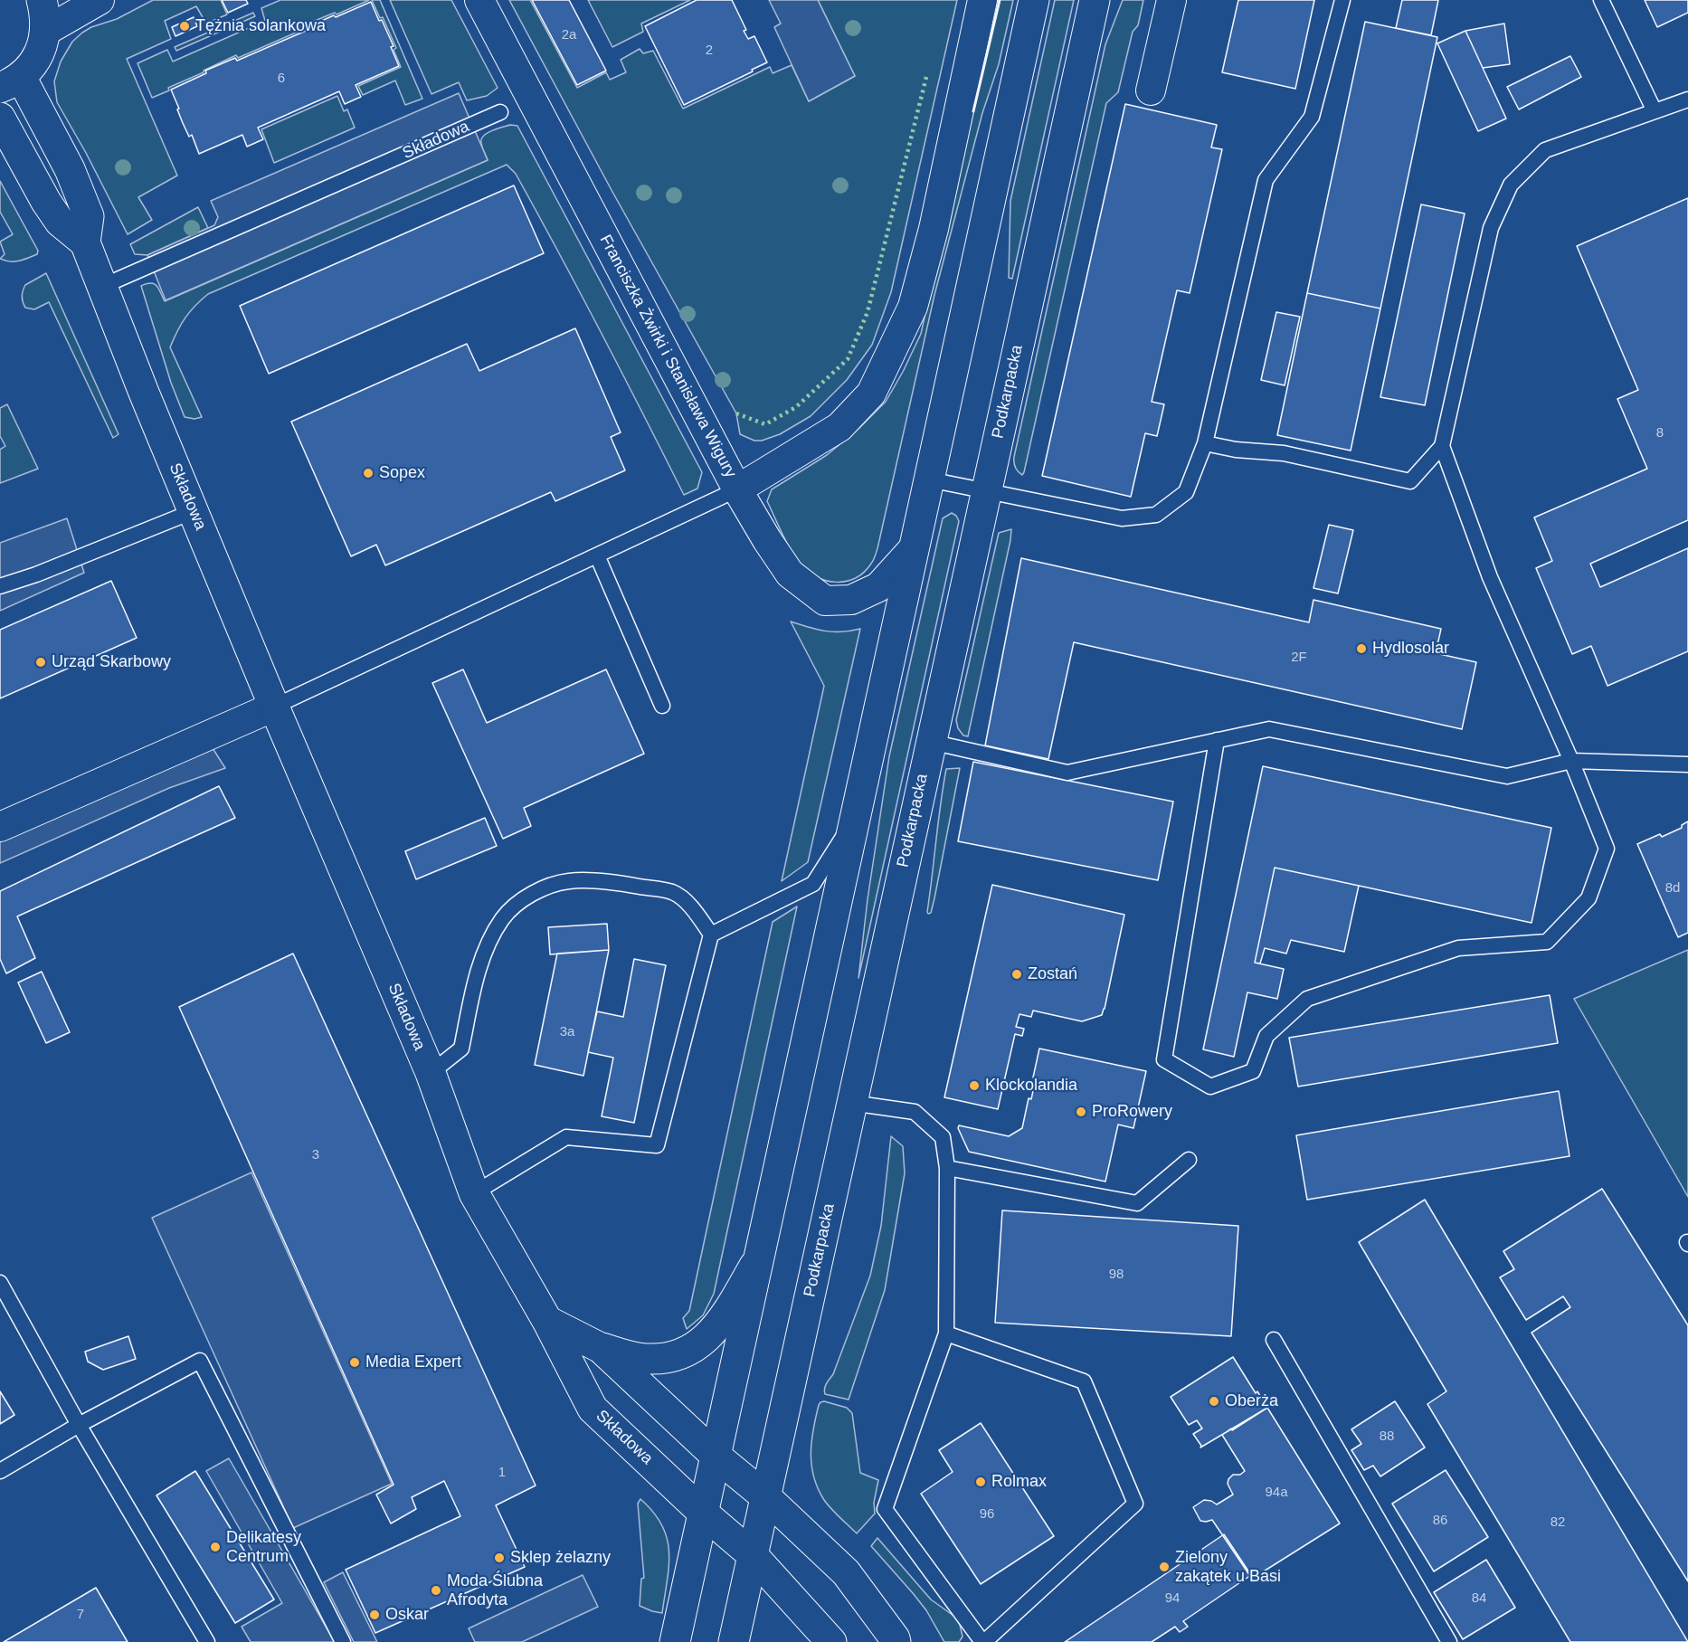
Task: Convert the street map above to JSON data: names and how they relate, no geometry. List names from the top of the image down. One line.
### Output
{"streets":{"main road":["Składowa","Podkarpacka"],"street":["Franciszka Żwirki i Stanisława Wigury"]},"crossings":[["Składowa","Podkarpacka"]],"places":["Tężnia solankowa","Sopex","Hydlosolar","Urząd Skarbowy","Zostań","Klockolandia","ProRowery","Media Expert","Oberża","Rolmax","Delikatesy Centrum","Sklep żelazny","Zielony zakątek u Basi","Moda Ślubna Afrodyta","Oskar"],"house_numbers":["2a","2","6","8","2F","8d","3a","3","98","88","1","94a","96","86","82","94","84","7"]}
